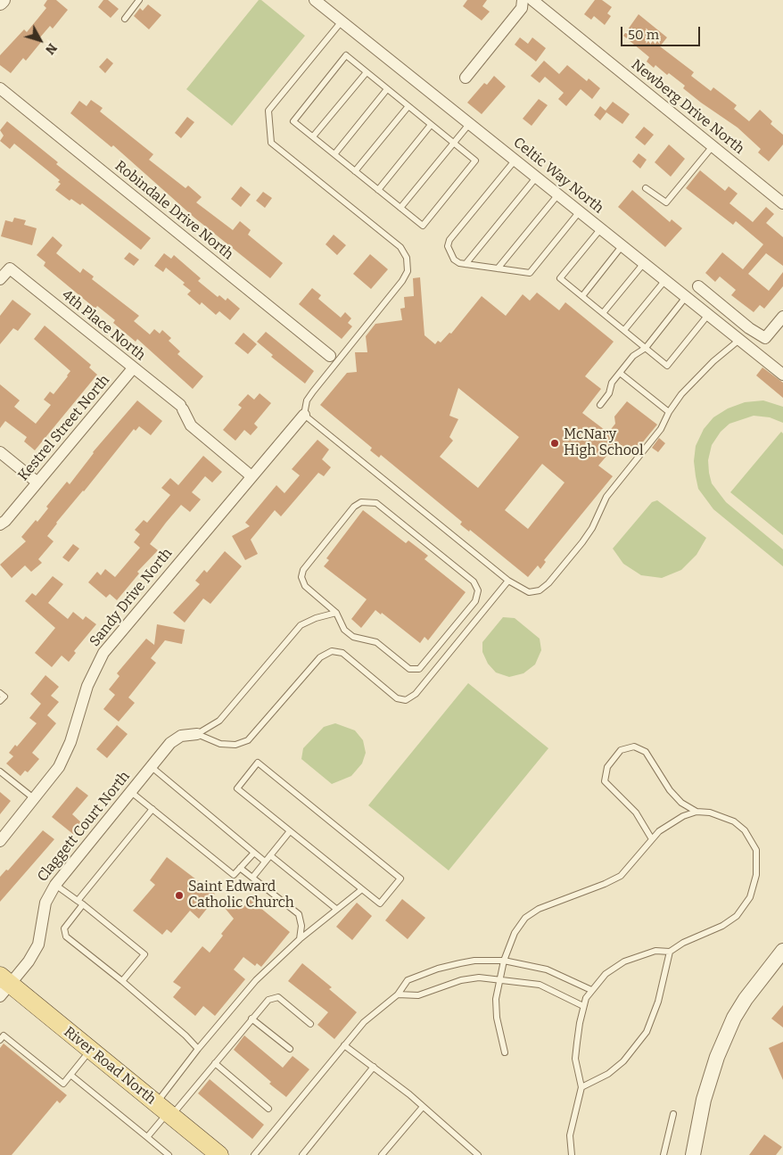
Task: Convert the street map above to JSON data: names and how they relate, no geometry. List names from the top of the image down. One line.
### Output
{"streets":{"main road":["River Road North"],"street":["Newberg Drive North","Celtic Way North","Robindale Drive North","4th Place North","Kestrel Street North","Sandy Drive North","Claggett Court North"]},"crossings":[["4th Place North","Kestrel Street North"],["4th Place North","Sandy Drive North"],["Claggett Court North","River Road North"]],"places":["McNary High School","Saint Edward Catholic Church"],"scale_bar":"50 m","north":"bottom right"}
